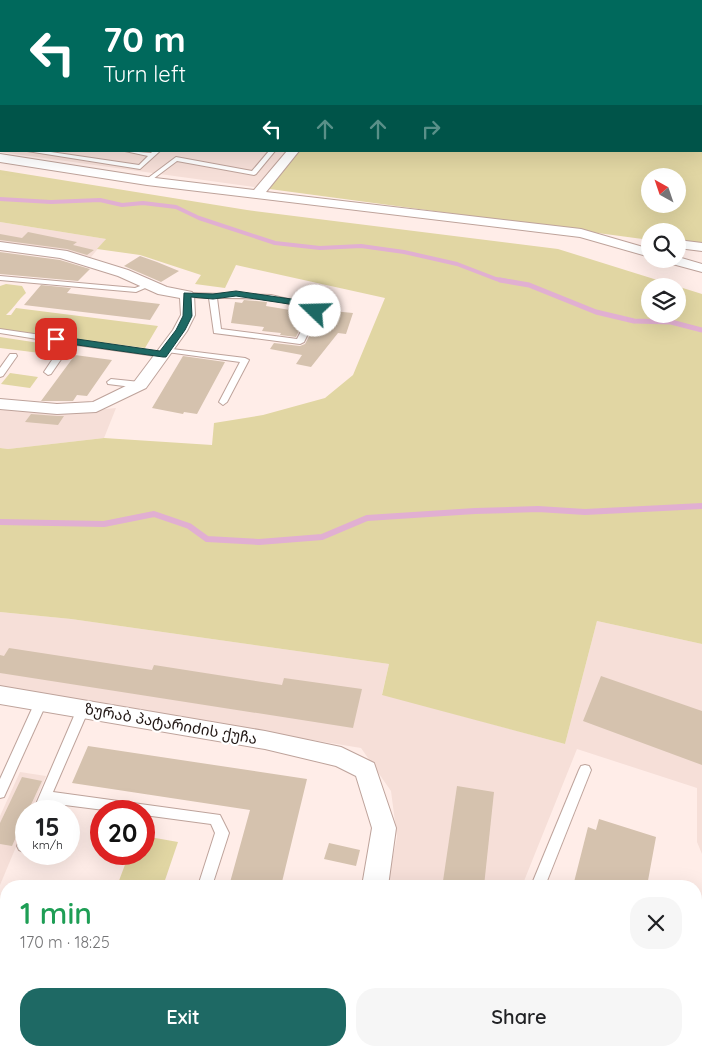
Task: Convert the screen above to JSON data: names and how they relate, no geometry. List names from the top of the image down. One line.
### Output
{"streets":{"street":["ზურაბ პატარიძის ქუჩა"]},"north":"top left","page":{"turn":["70 m","Turn left"],"speed":"15 km/h","limit":"20","heading":["1 min","170 m · 18:25"],"buttons":["Exit","Share"]}}
